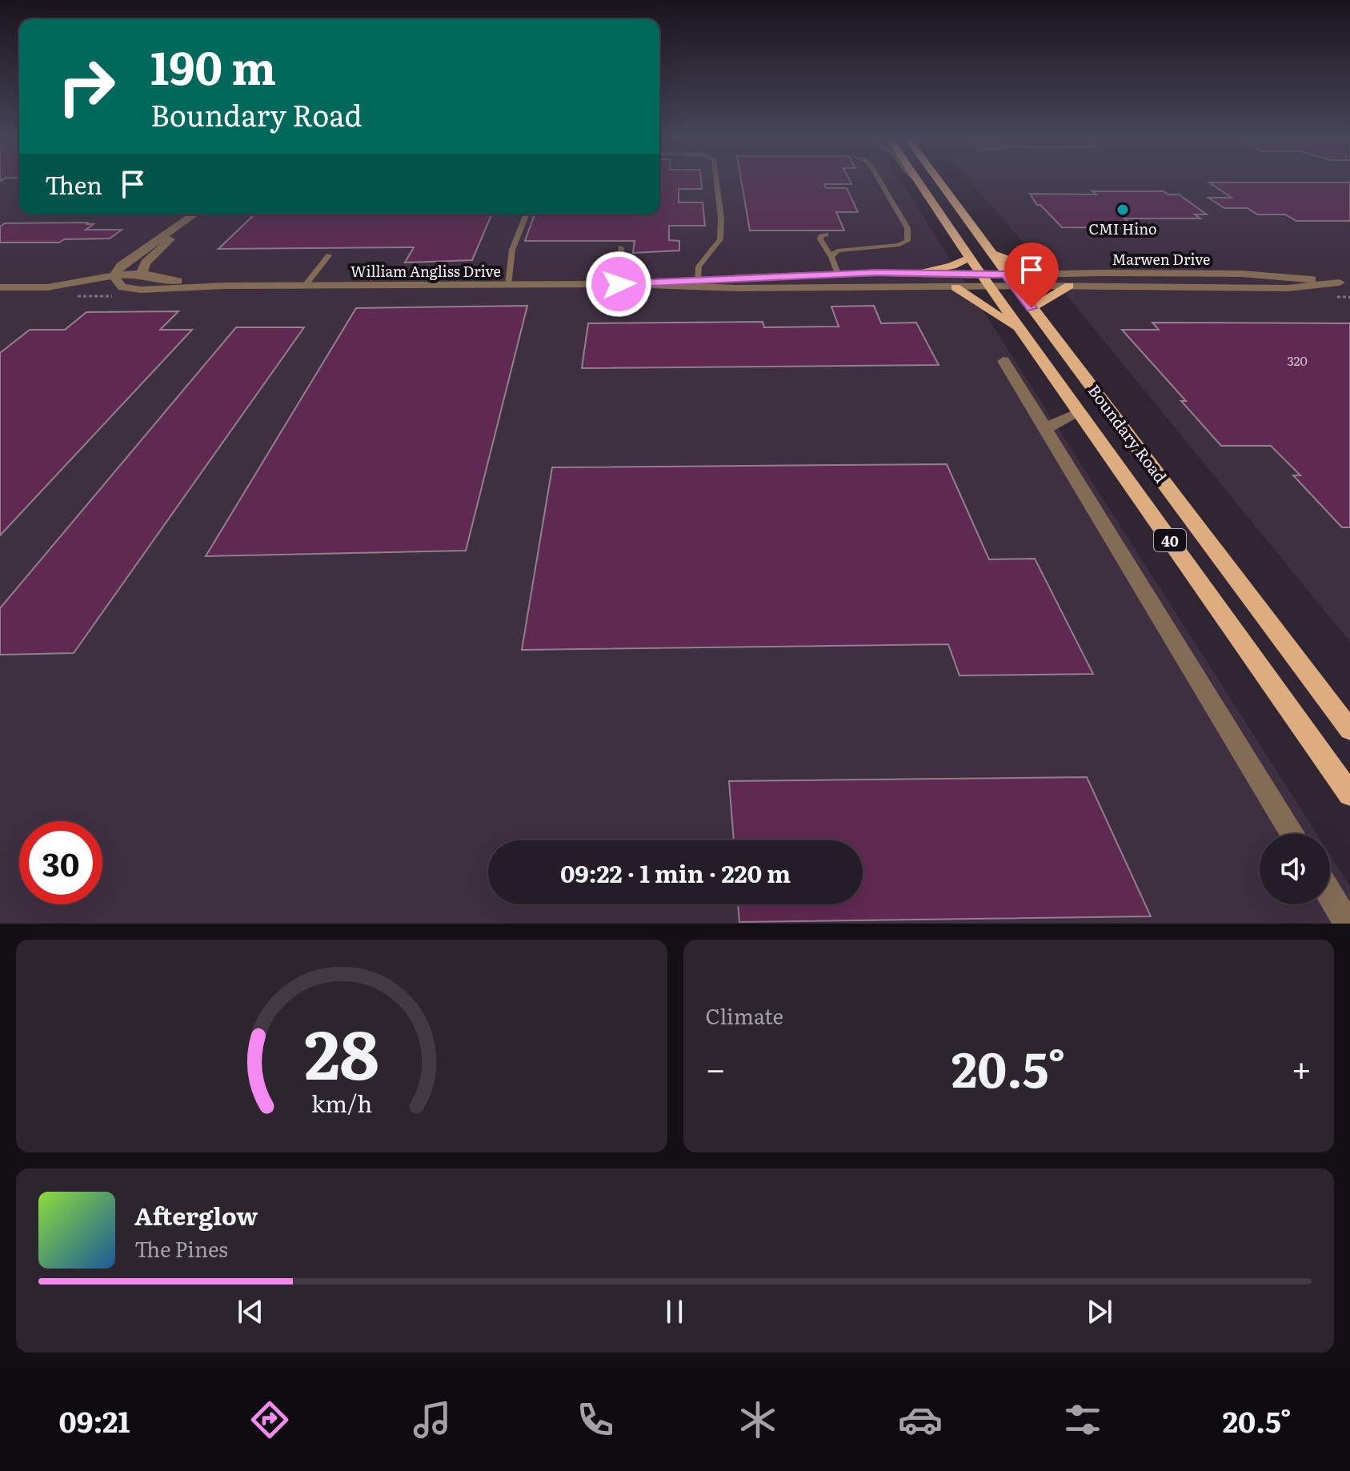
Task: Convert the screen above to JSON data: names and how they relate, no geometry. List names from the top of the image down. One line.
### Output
{"streets":{"main road":["Boundary Road","40"],"street":["Marwen Drive","William Angliss Drive"]},"crossings":[["Marwen Drive","William Angliss Drive"],["Marwen Drive","Boundary Road"],["William Angliss Drive","Boundary Road"]],"places":["CMI Hino"],"house_numbers":["320"],"page":{"turn":["190 m","Boundary Road"],"then":"Then","limit":"30","trip":"09:22 · 1 min · 220 m","tile":"Climate","heat":["−","20.5°","+"],"song":["Afterglow","The Pines"],"tabs":["09:21","20.5°"],"gauge":["28","km/h"]}}
